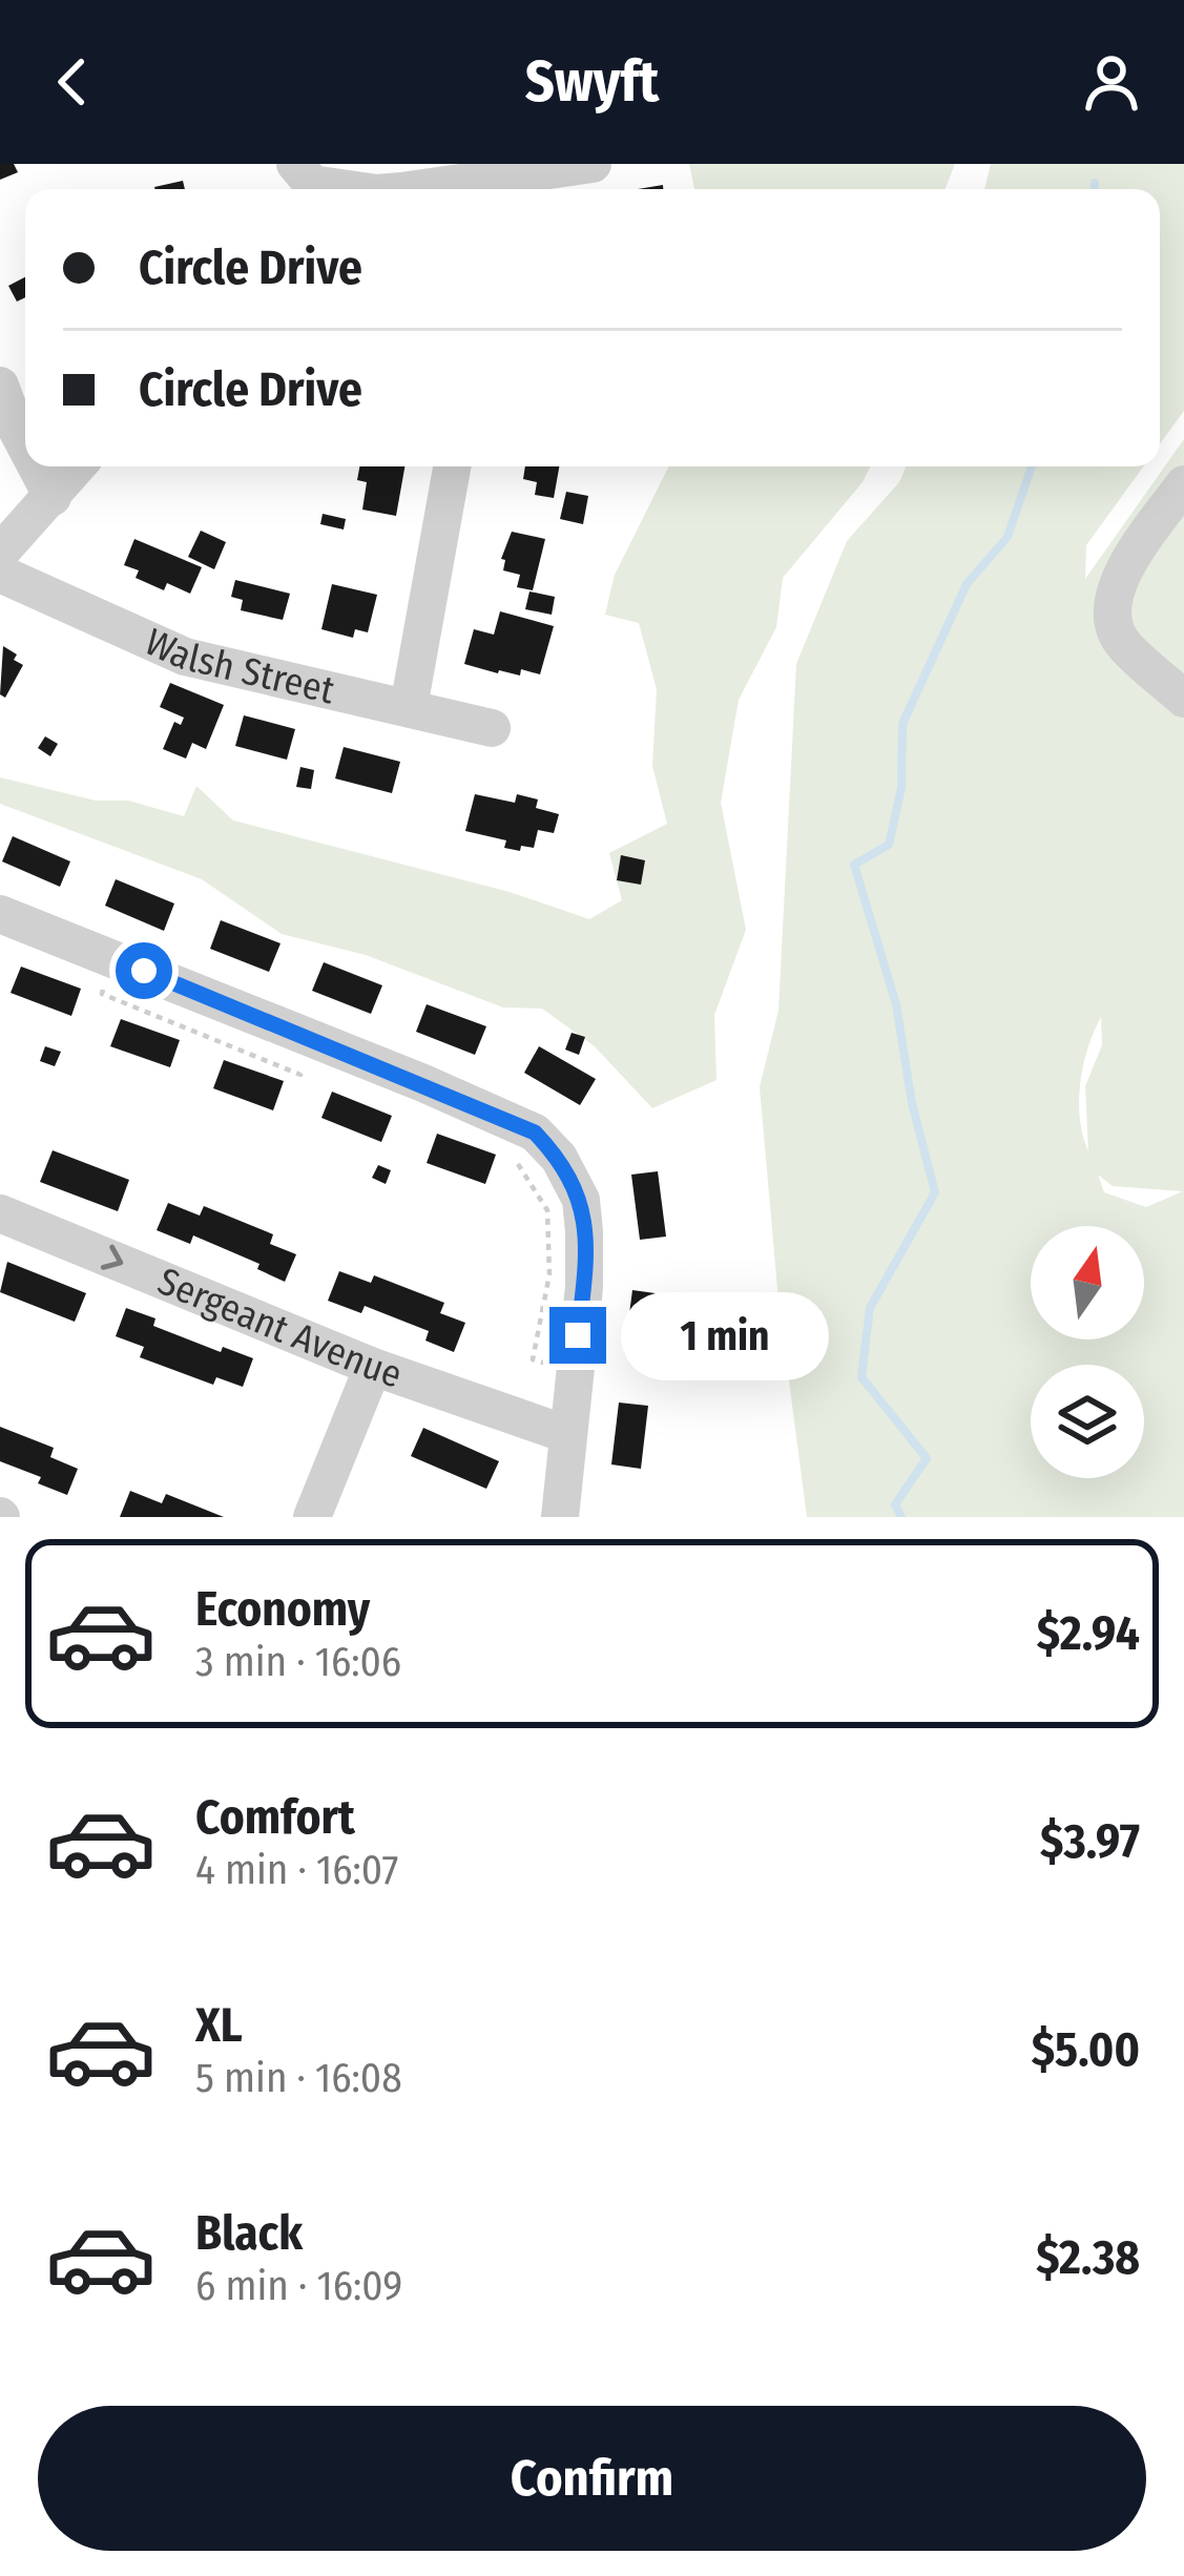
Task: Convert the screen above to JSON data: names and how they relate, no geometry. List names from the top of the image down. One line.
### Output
{"streets":{"street":["Walsh Street","Sergeant Avenue"]},"one_way":["Sergeant Avenue"],"north":"top","page":{"header":"Swyft","banner":["Circle Drive","Circle Drive"],"bubble":"1 min","list":[{"name":"Economy","note":"3 min · 16:06","value":"$2.94"},{"name":"Comfort","note":"4 min · 16:07","value":"$3.97"},{"name":"XL","note":"5 min · 16:08","value":"$5.00"},{"name":"Black","note":"6 min · 16:09","value":"$2.38"}],"buttons":"Confirm"}}
